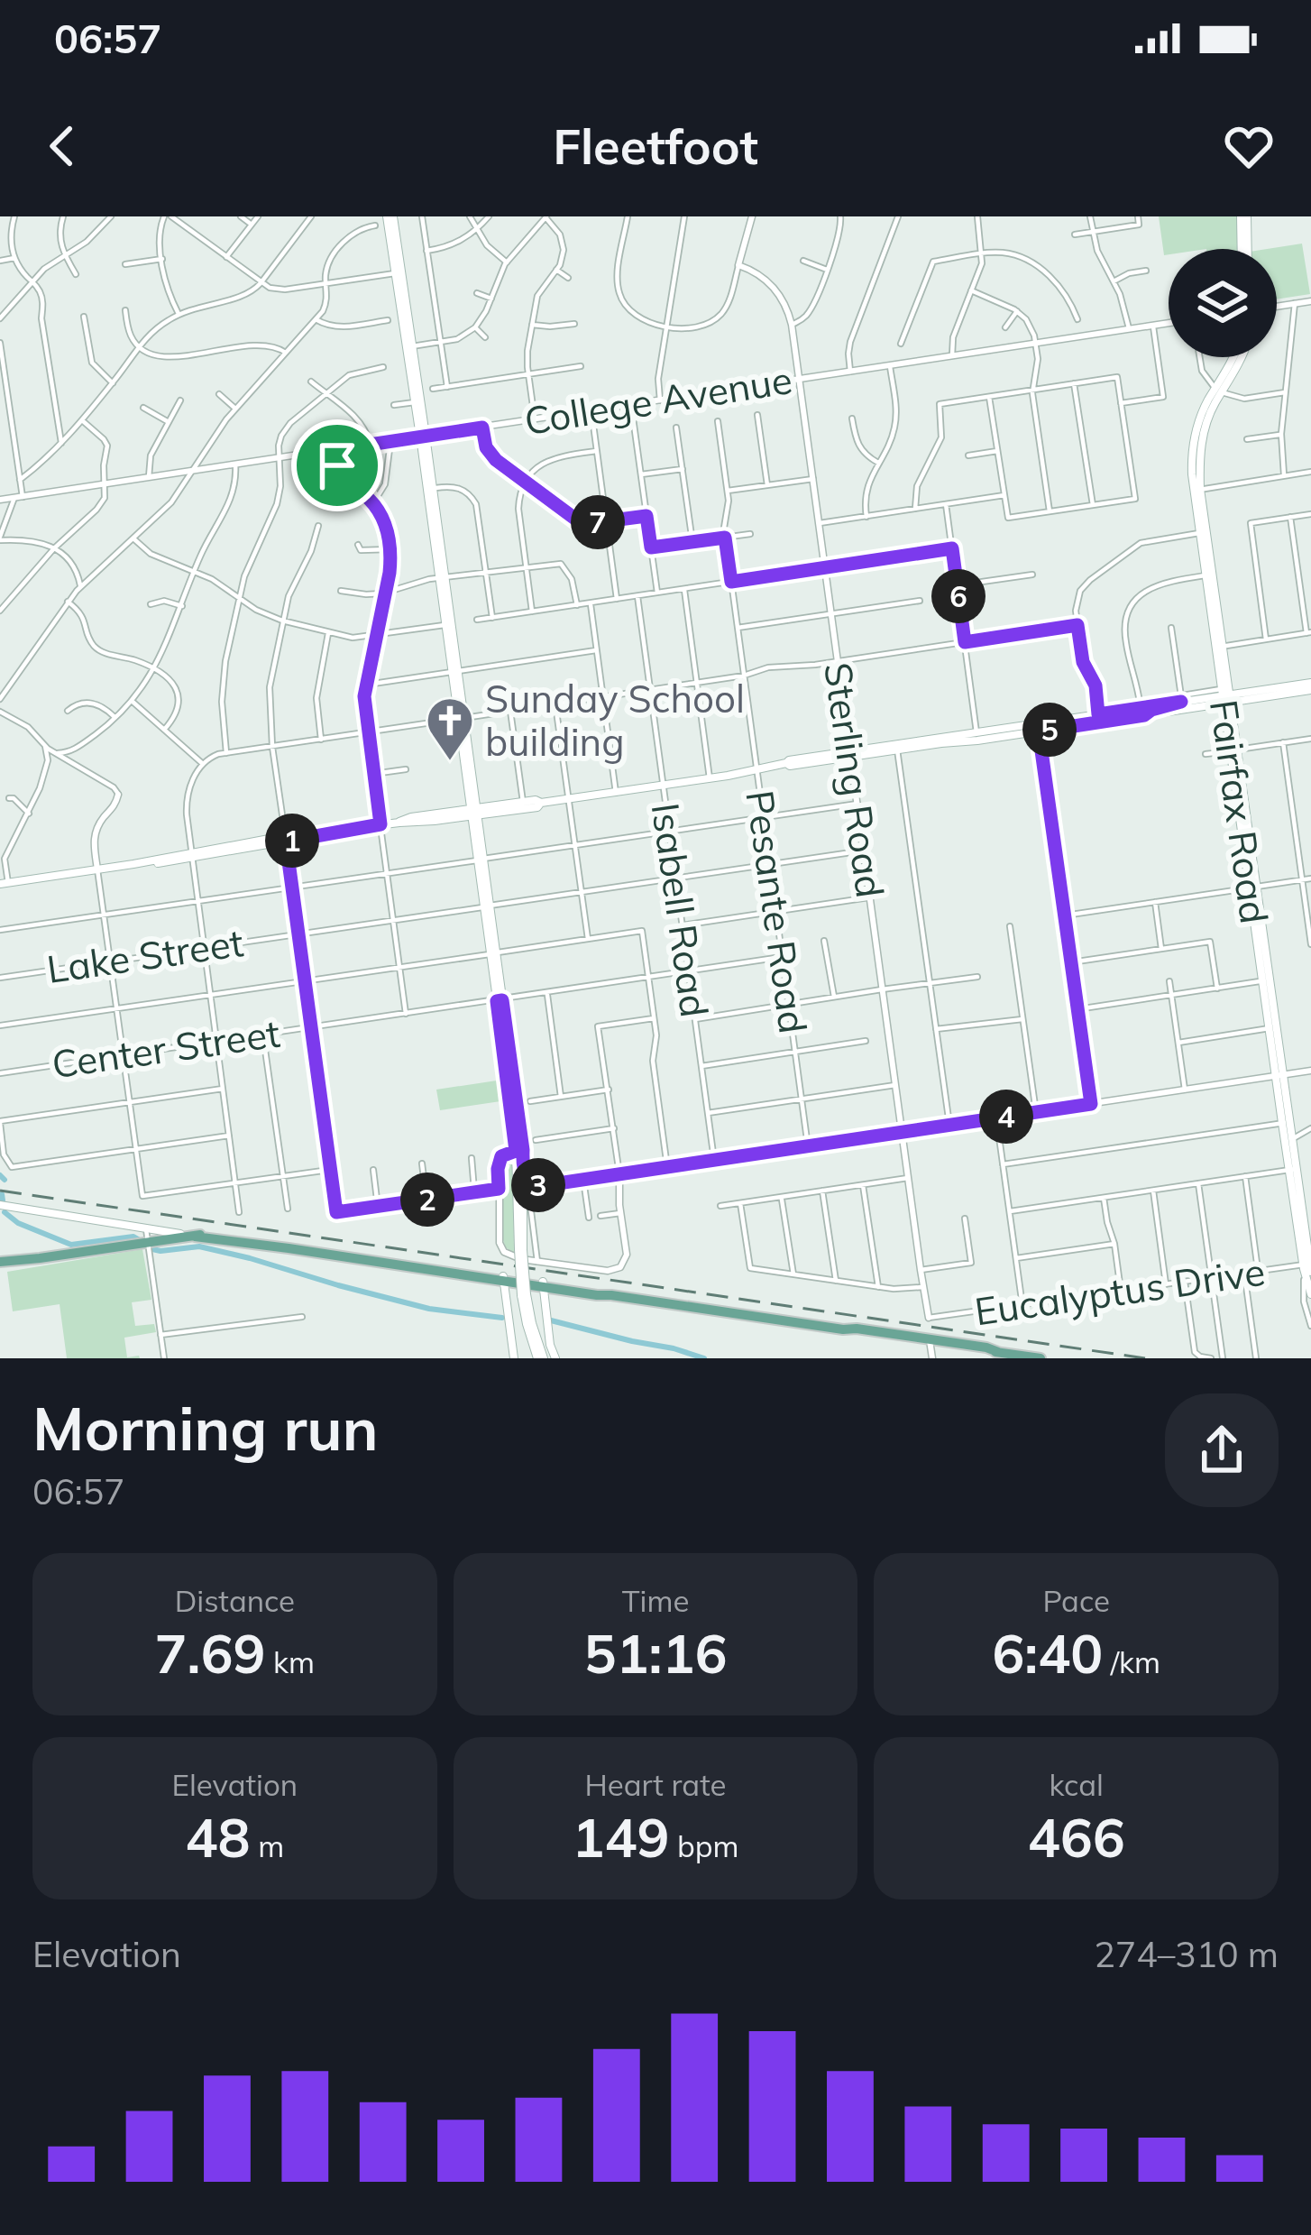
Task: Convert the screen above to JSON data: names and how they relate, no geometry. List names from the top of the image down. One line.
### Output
{"streets":{"main road":["Fairfax Road"],"street":["College Avenue","Sterling Road","Isabell Road","Pesante Road","Lake Street","Center Street","Eucalyptus Drive"]},"crossings":[["College Avenue","Sterling Road"],["Sterling Road","Lake Street"],["Sterling Road","Eucalyptus Drive"],["Fairfax Road","Eucalyptus Drive"],["Isabell Road","Lake Street"],["Isabell Road","Center Street"],["Pesante Road","Lake Street"],["Pesante Road","Center Street"]],"places":{"church":["Sunday School building"]},"page":{"status":"06:57","header":"Fleetfoot","pins":["7","6","5","1","4","3","2"],"heading":["Morning run","06:57"],"stats":[["Distance","7.69 km"],["Time","51:16"],["Pace","6:40 /km"],["Elevation","48 m"],["Heart rate","149 bpm"],["kcal","466"]],"chart":["Elevation","274–310 m"]}}
